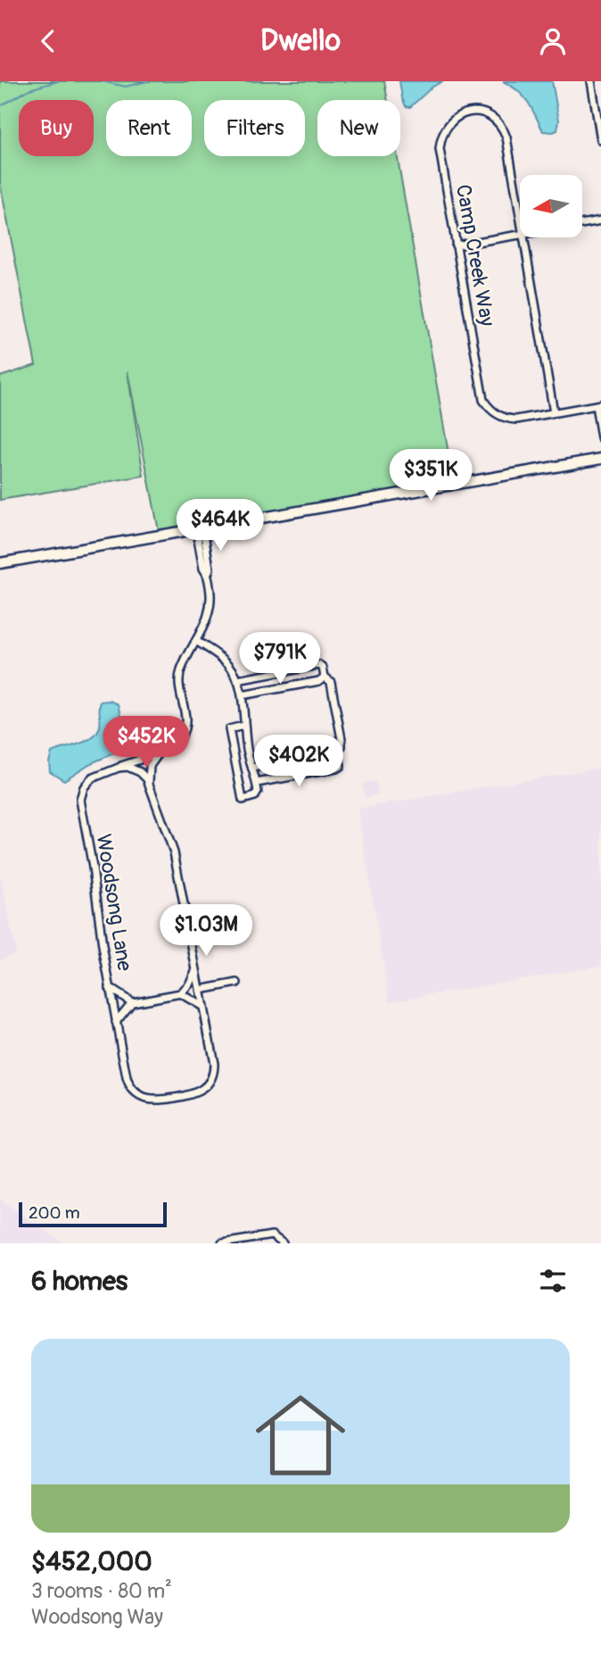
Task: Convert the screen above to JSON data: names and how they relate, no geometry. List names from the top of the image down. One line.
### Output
{"streets":{"street":["Camp Creek Way","Woodsong Lane"]},"scale_bar":"200 m","north":"left","page":{"header":"Dwello","chip":["Buy","Rent","Filters","New"],"price":["$351K","$464K","$791K","$452K","$402K","$1.03M"],"scale":"200 m","heading":"6 homes","list":[{"name":"$452,000","note":"3 rooms · 80 m² · Woodsong Way"}]}}
